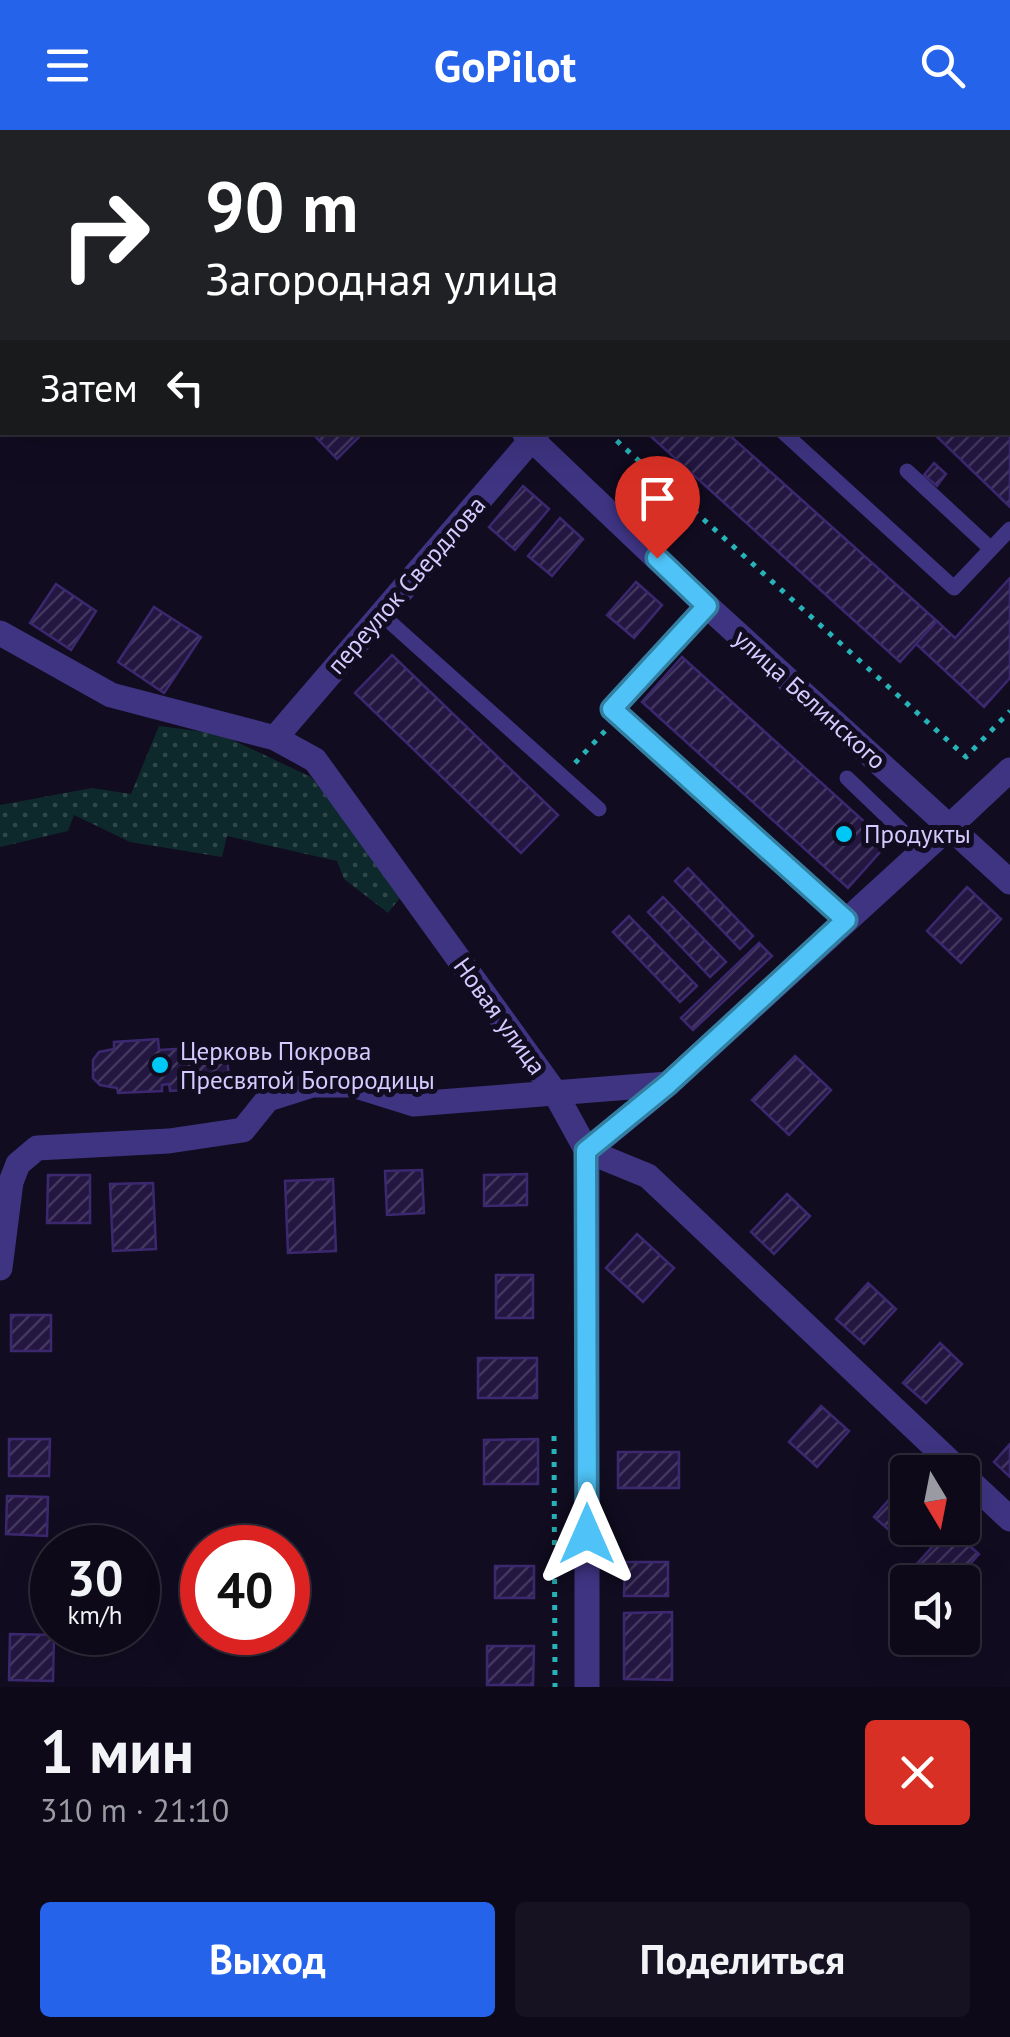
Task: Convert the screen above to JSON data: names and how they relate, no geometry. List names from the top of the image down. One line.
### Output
{"streets":{"street":["переулок Свердлова","улица Белинского","Новая улица"]},"crossings":[["переулок Свердлова","улица Белинского"],["переулок Свердлова","Новая улица"]],"places":["Продукты","Церковь Покрова Пресвятой Богородицы"],"north":"bottom","page":{"header":"GoPilot","turn":["90 m","Загородная улица"],"then":"Затем","speed":"30 km/h","limit":"40","heading":["1 мин","310 m · 21:10"],"buttons":["Выход","Поделиться"]}}
